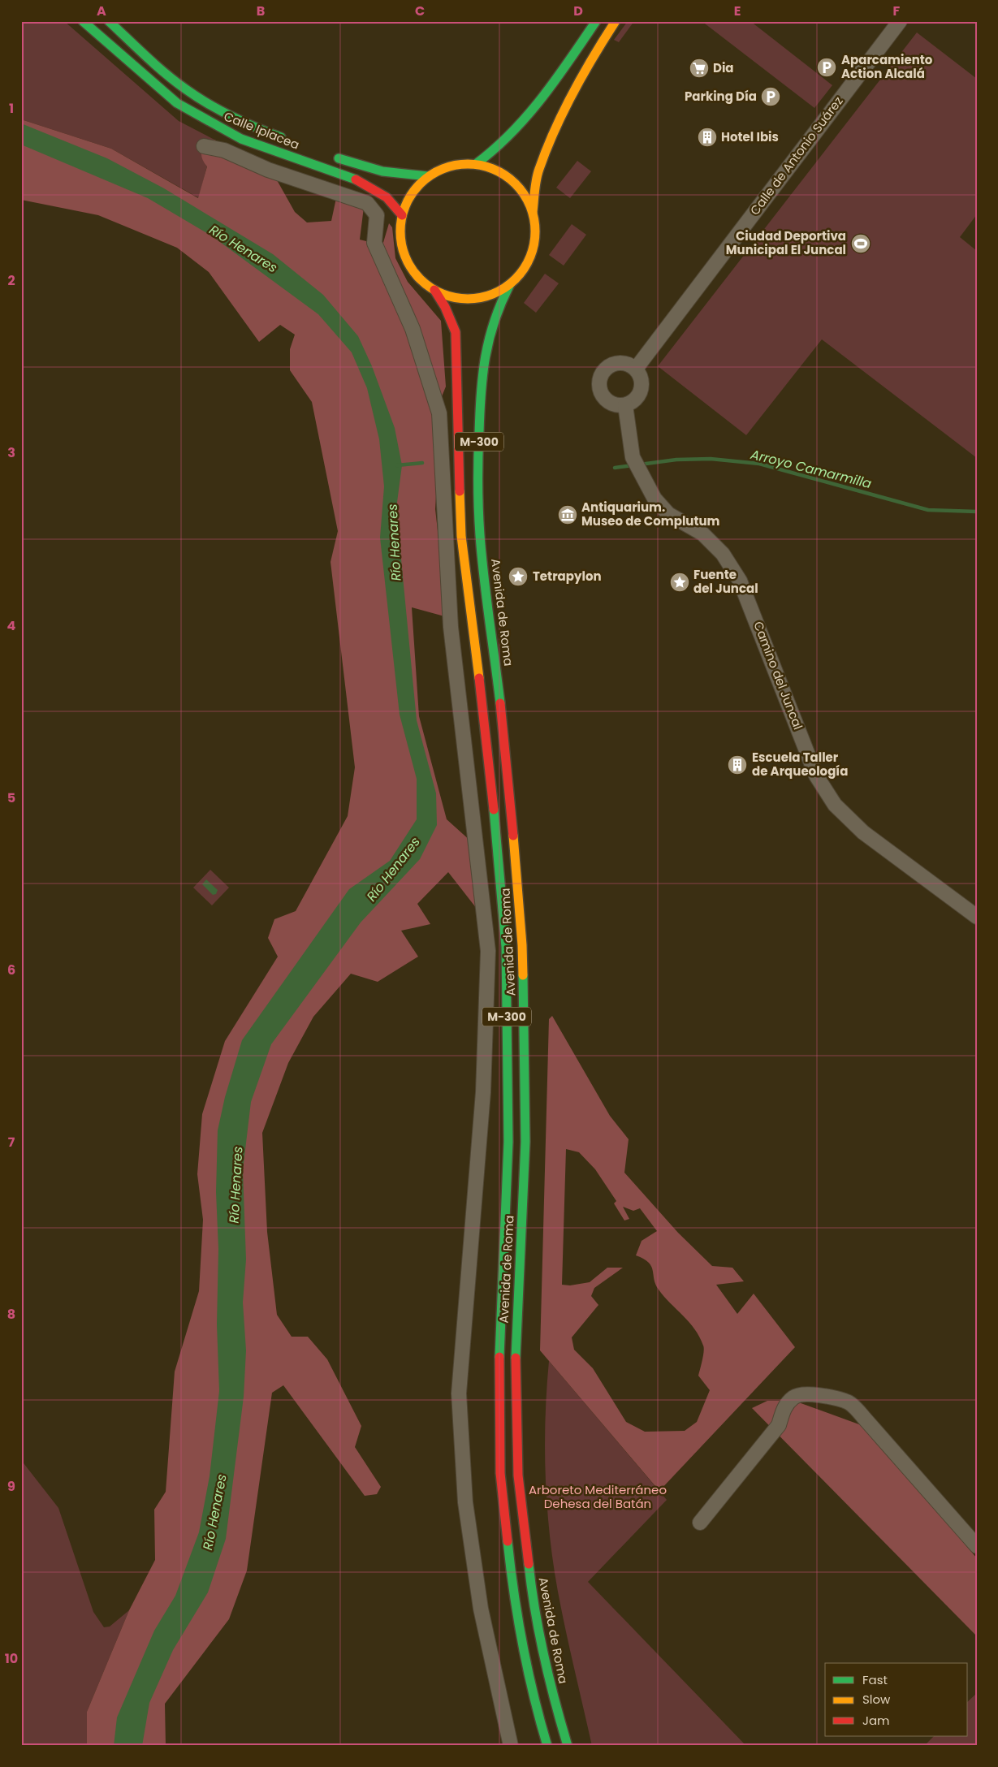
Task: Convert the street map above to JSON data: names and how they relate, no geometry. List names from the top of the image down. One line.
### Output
{"streets":{"main road":["Calle Iplacea","M-300","Avenida de Roma"],"street":["Calle de Antonio Suárez","Camino del Juncal"]},"crossings":[["Calle Iplacea","M-300"],["Calle Iplacea","Avenida de Roma"],["Calle de Antonio Suárez","Camino del Juncal"],["M-300","Avenida de Roma"]],"water":["Río Henares","Arroyo Camarmilla"],"parks":["Arboreto Mediterráneo Dehesa del Batán"],"places":{"parking":["Aparcamiento Action Alcalá","Parking Día"],"supermarket":["Dia"],"building":["Hotel Ibis","Escuela Taller de Arqueología"],"sports":["Ciudad Deportiva Municipal El Juncal"],"museum":["Antiquarium. Museo de Complutum"],"place":["Tetrapylon","Fuente del Juncal"]},"legend":["Fast","Slow","Jam"],"grid":{"columns":["A","B","C","D","E","F"],"rows":["1","2","3","4","5","6","7","8","9","10"]}}
